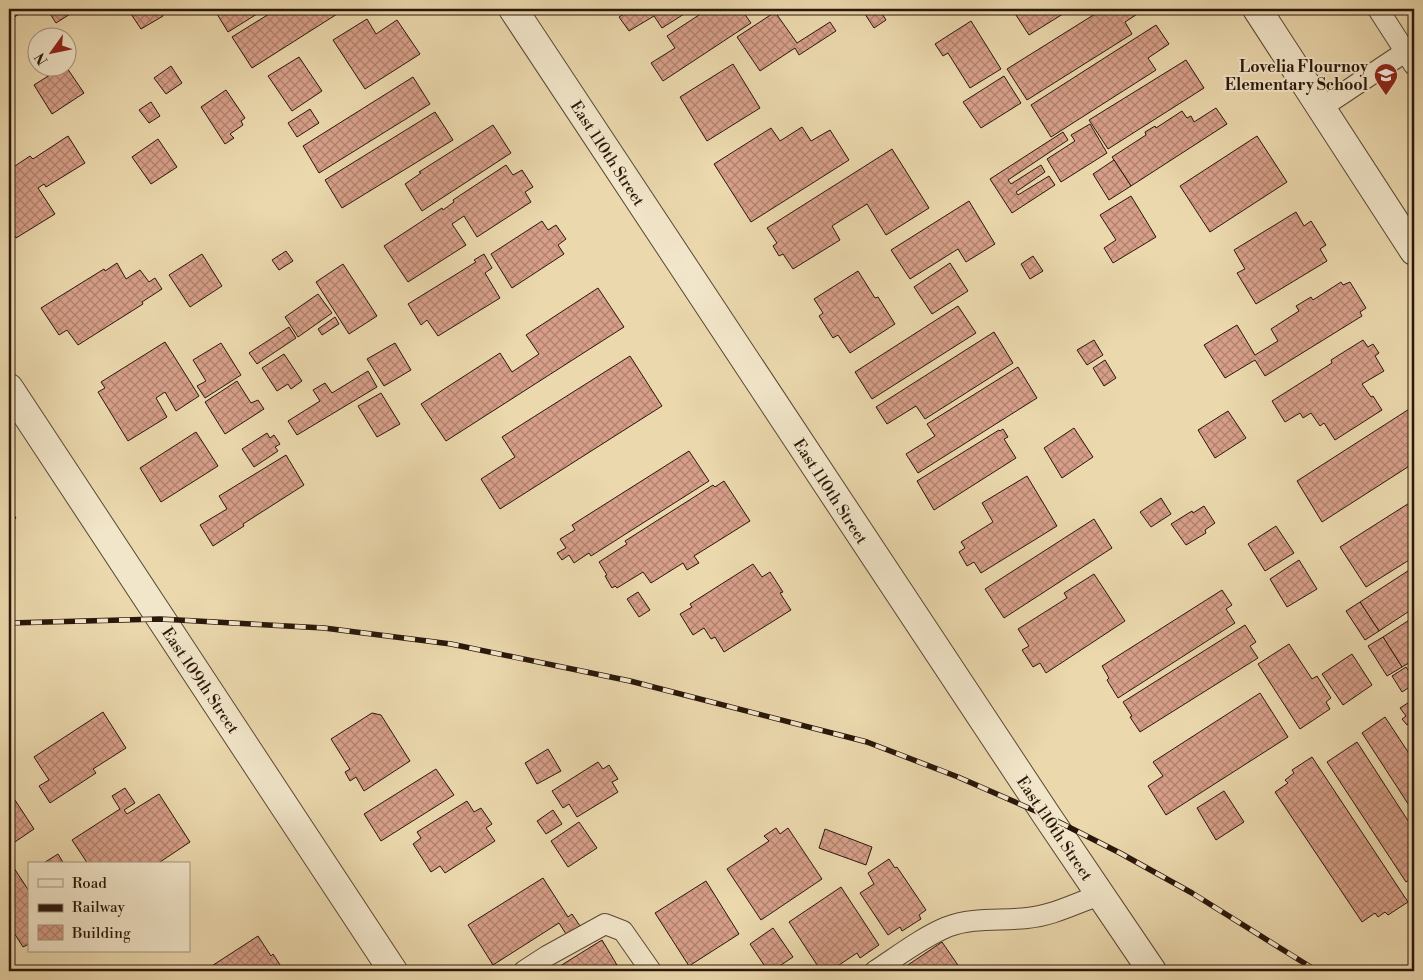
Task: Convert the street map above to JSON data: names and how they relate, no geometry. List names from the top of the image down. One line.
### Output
{"streets":{"street":["East 110th Street","East 109th Street"]},"places":{"school or university":["Lovelia Flournoy Elementary School"]},"legend":["Road","Railway","Building"],"north":"bottom left"}
